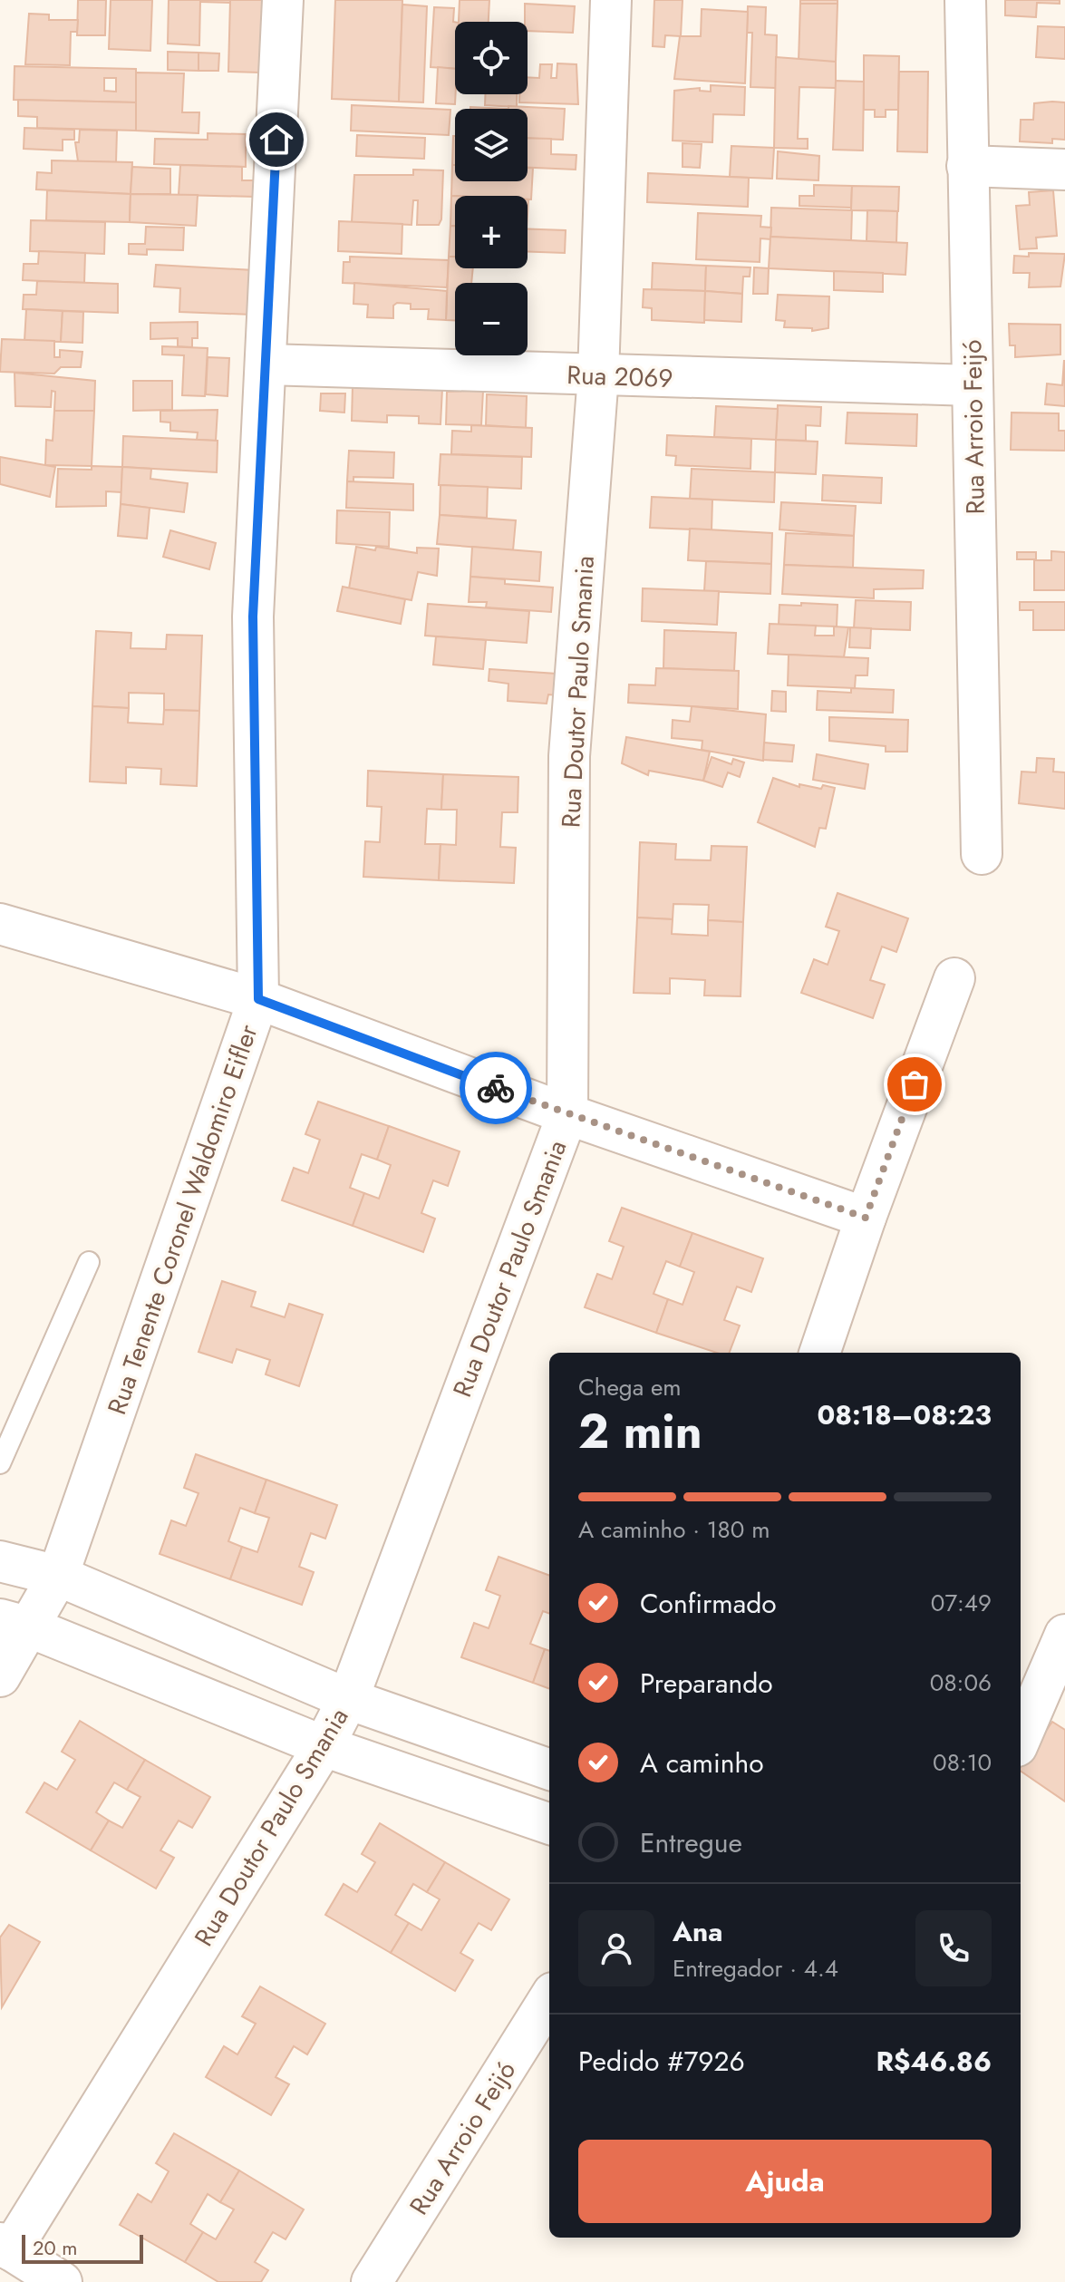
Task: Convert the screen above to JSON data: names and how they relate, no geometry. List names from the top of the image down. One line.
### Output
{"streets":{"street":["Rua 2069","Rua Arroio Feijó","Rua Doutor Paulo Smania","Rua Tenente Coronel Waldomiro Eifler"]},"crossings":[["Rua 2069","Rua Arroio Feijó"],["Rua 2069","Rua Doutor Paulo Smania"],["Rua 2069","Rua Tenente Coronel Waldomiro Eifler"]],"scale_bar":"20 m","page":{"map_buttons":["+","−"],"heading":["2 min","Chega em","08:18–08:23"],"panel":["Ana","Entregador · 4.4","Pedido #7926","R$46.86"],"bar":"A caminho · 180 m","list":[["Confirmado","07:49"],["Preparando","08:06"],["A caminho","08:10"],"Entregue"],"buttons":"Ajuda","scale":"20 m"}}
